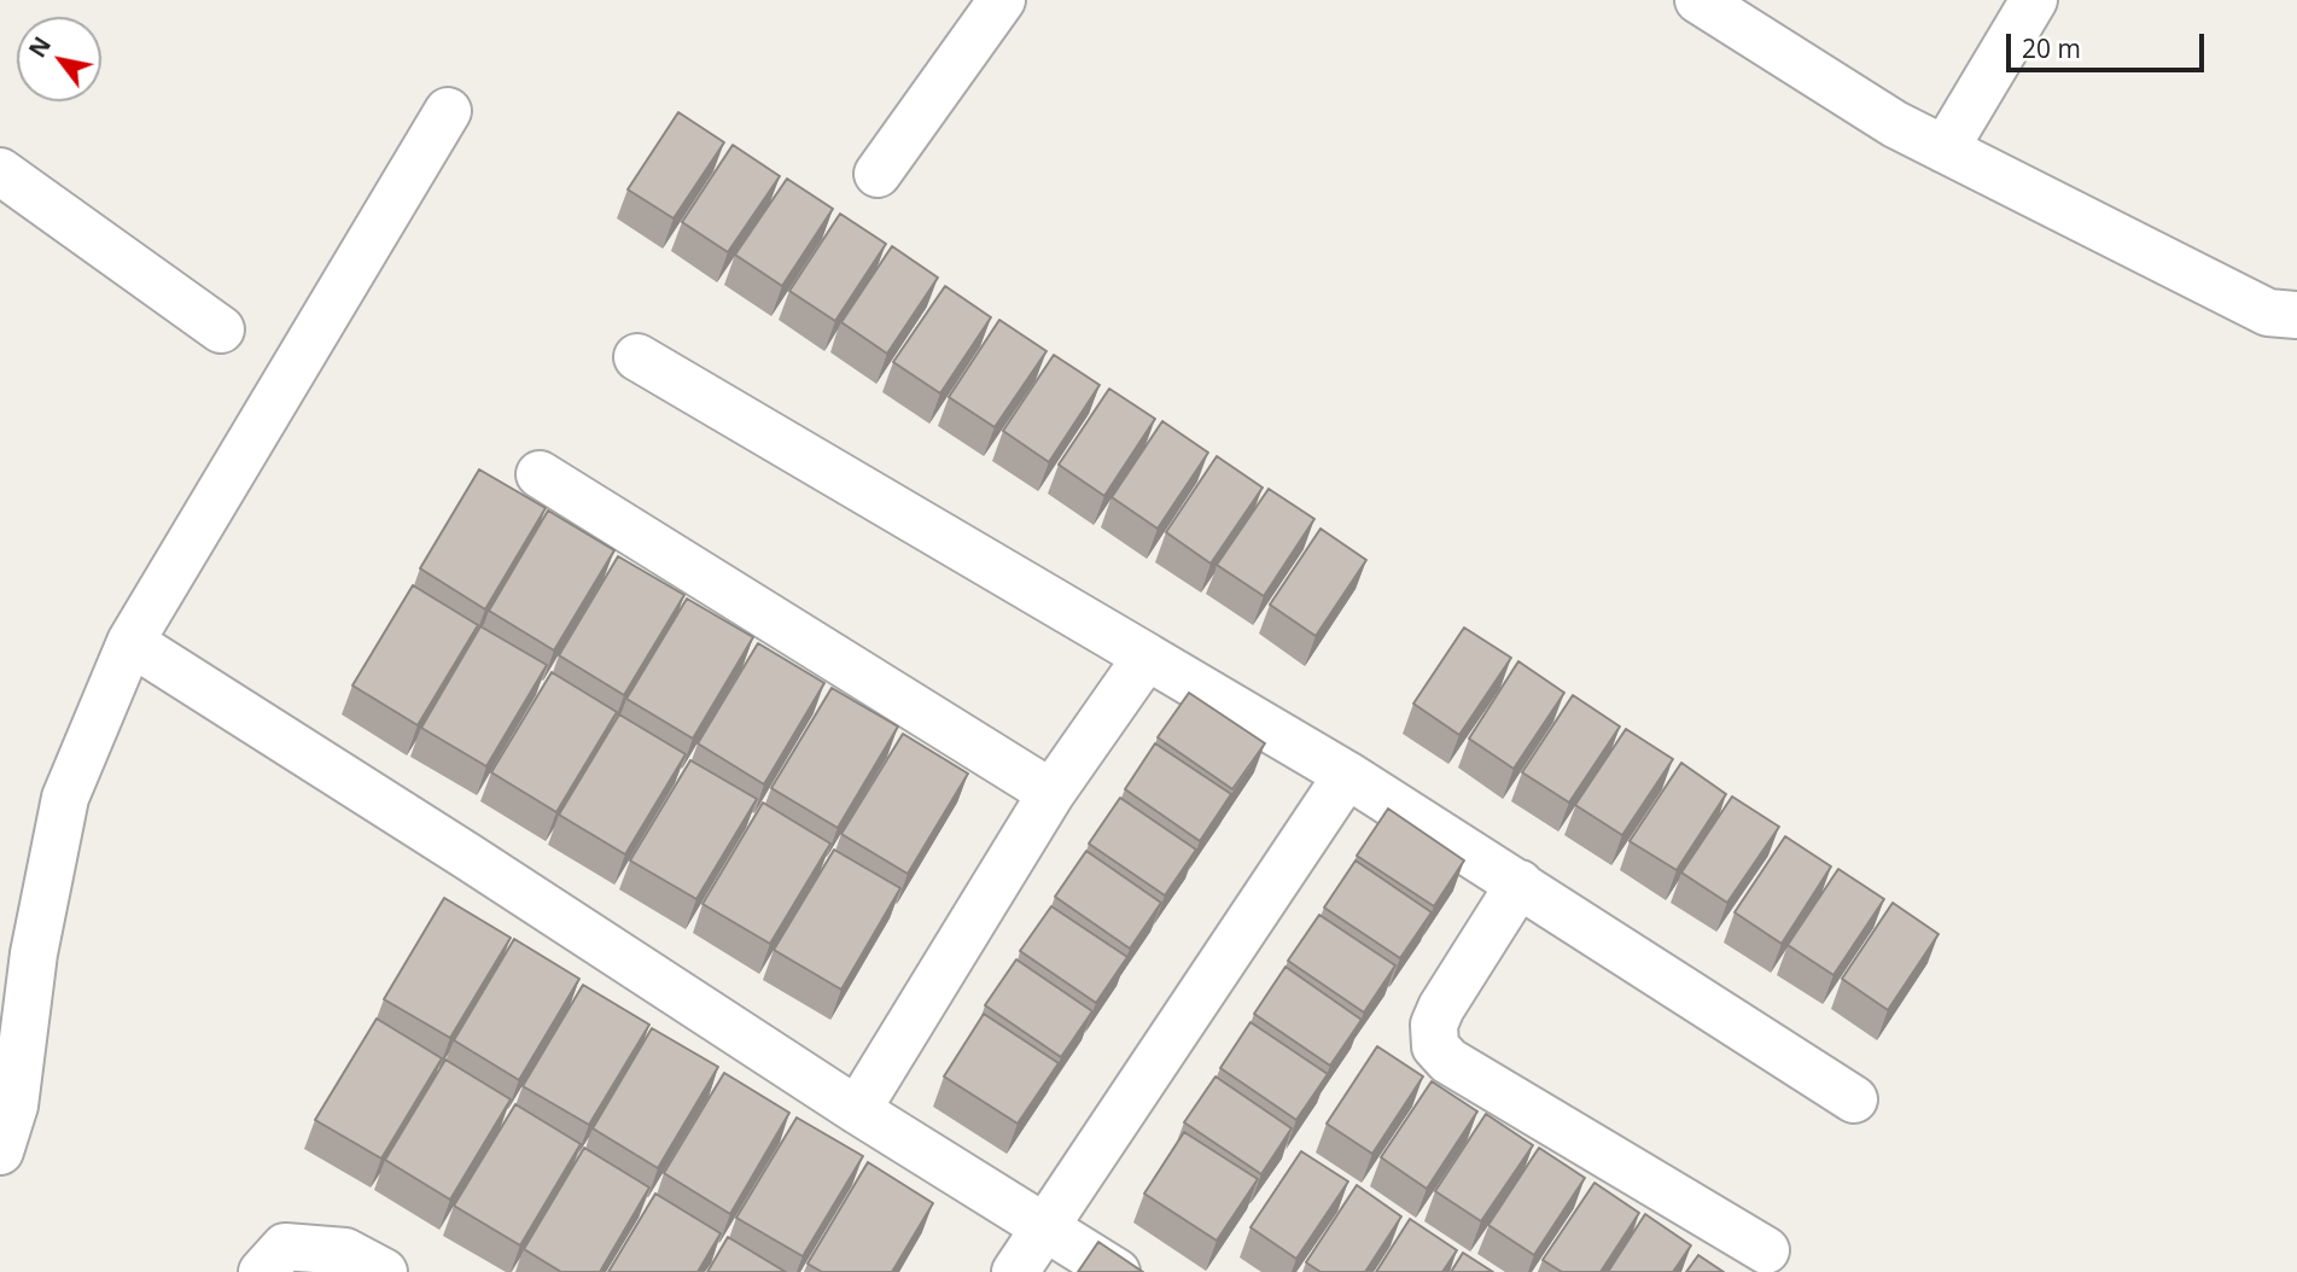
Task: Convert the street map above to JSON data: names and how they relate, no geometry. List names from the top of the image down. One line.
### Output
{"scale_bar":"20 m","north":"top left"}
